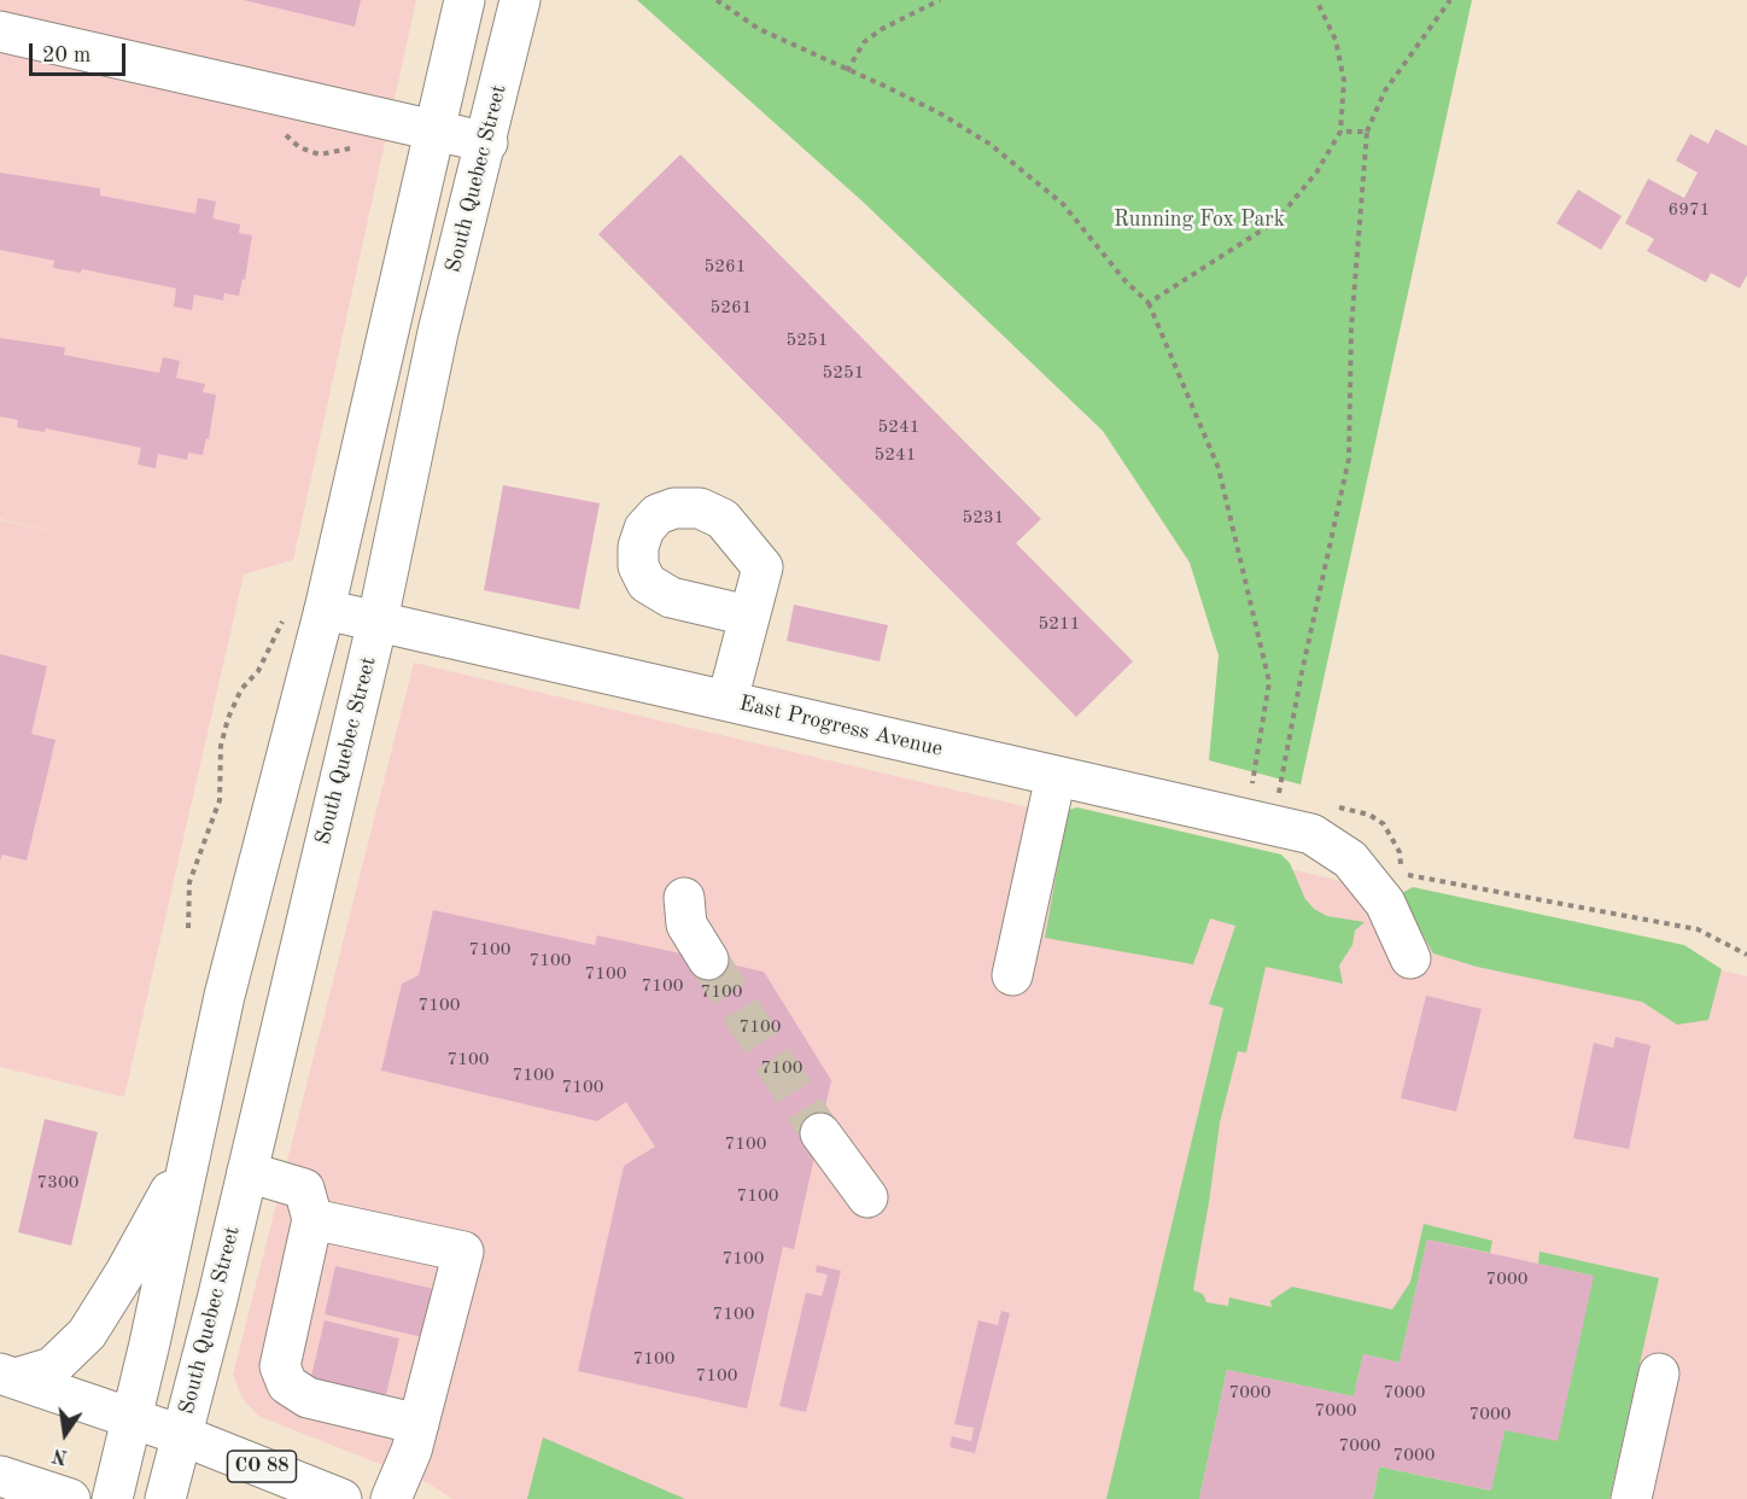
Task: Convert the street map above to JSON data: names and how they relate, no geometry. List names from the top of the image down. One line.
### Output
{"streets":{"main road":["South Quebec Street","East Progress Avenue","CO 88"]},"crossings":[["South Quebec Street","East Progress Avenue"],["South Quebec Street","CO 88"]],"parks":["Running Fox Park"],"house_numbers":["6971","5261","5261","5251","5251","5241","5241","5231","5211","7100","7100","7100","7100","7100","7100","7100","7100","7100","7100","7100","7100","7300","7100","7100","7000","7100","7100","7100","7000","7000","7000","7000","7000","7000"],"scale_bar":"20 m","north":"bottom"}
